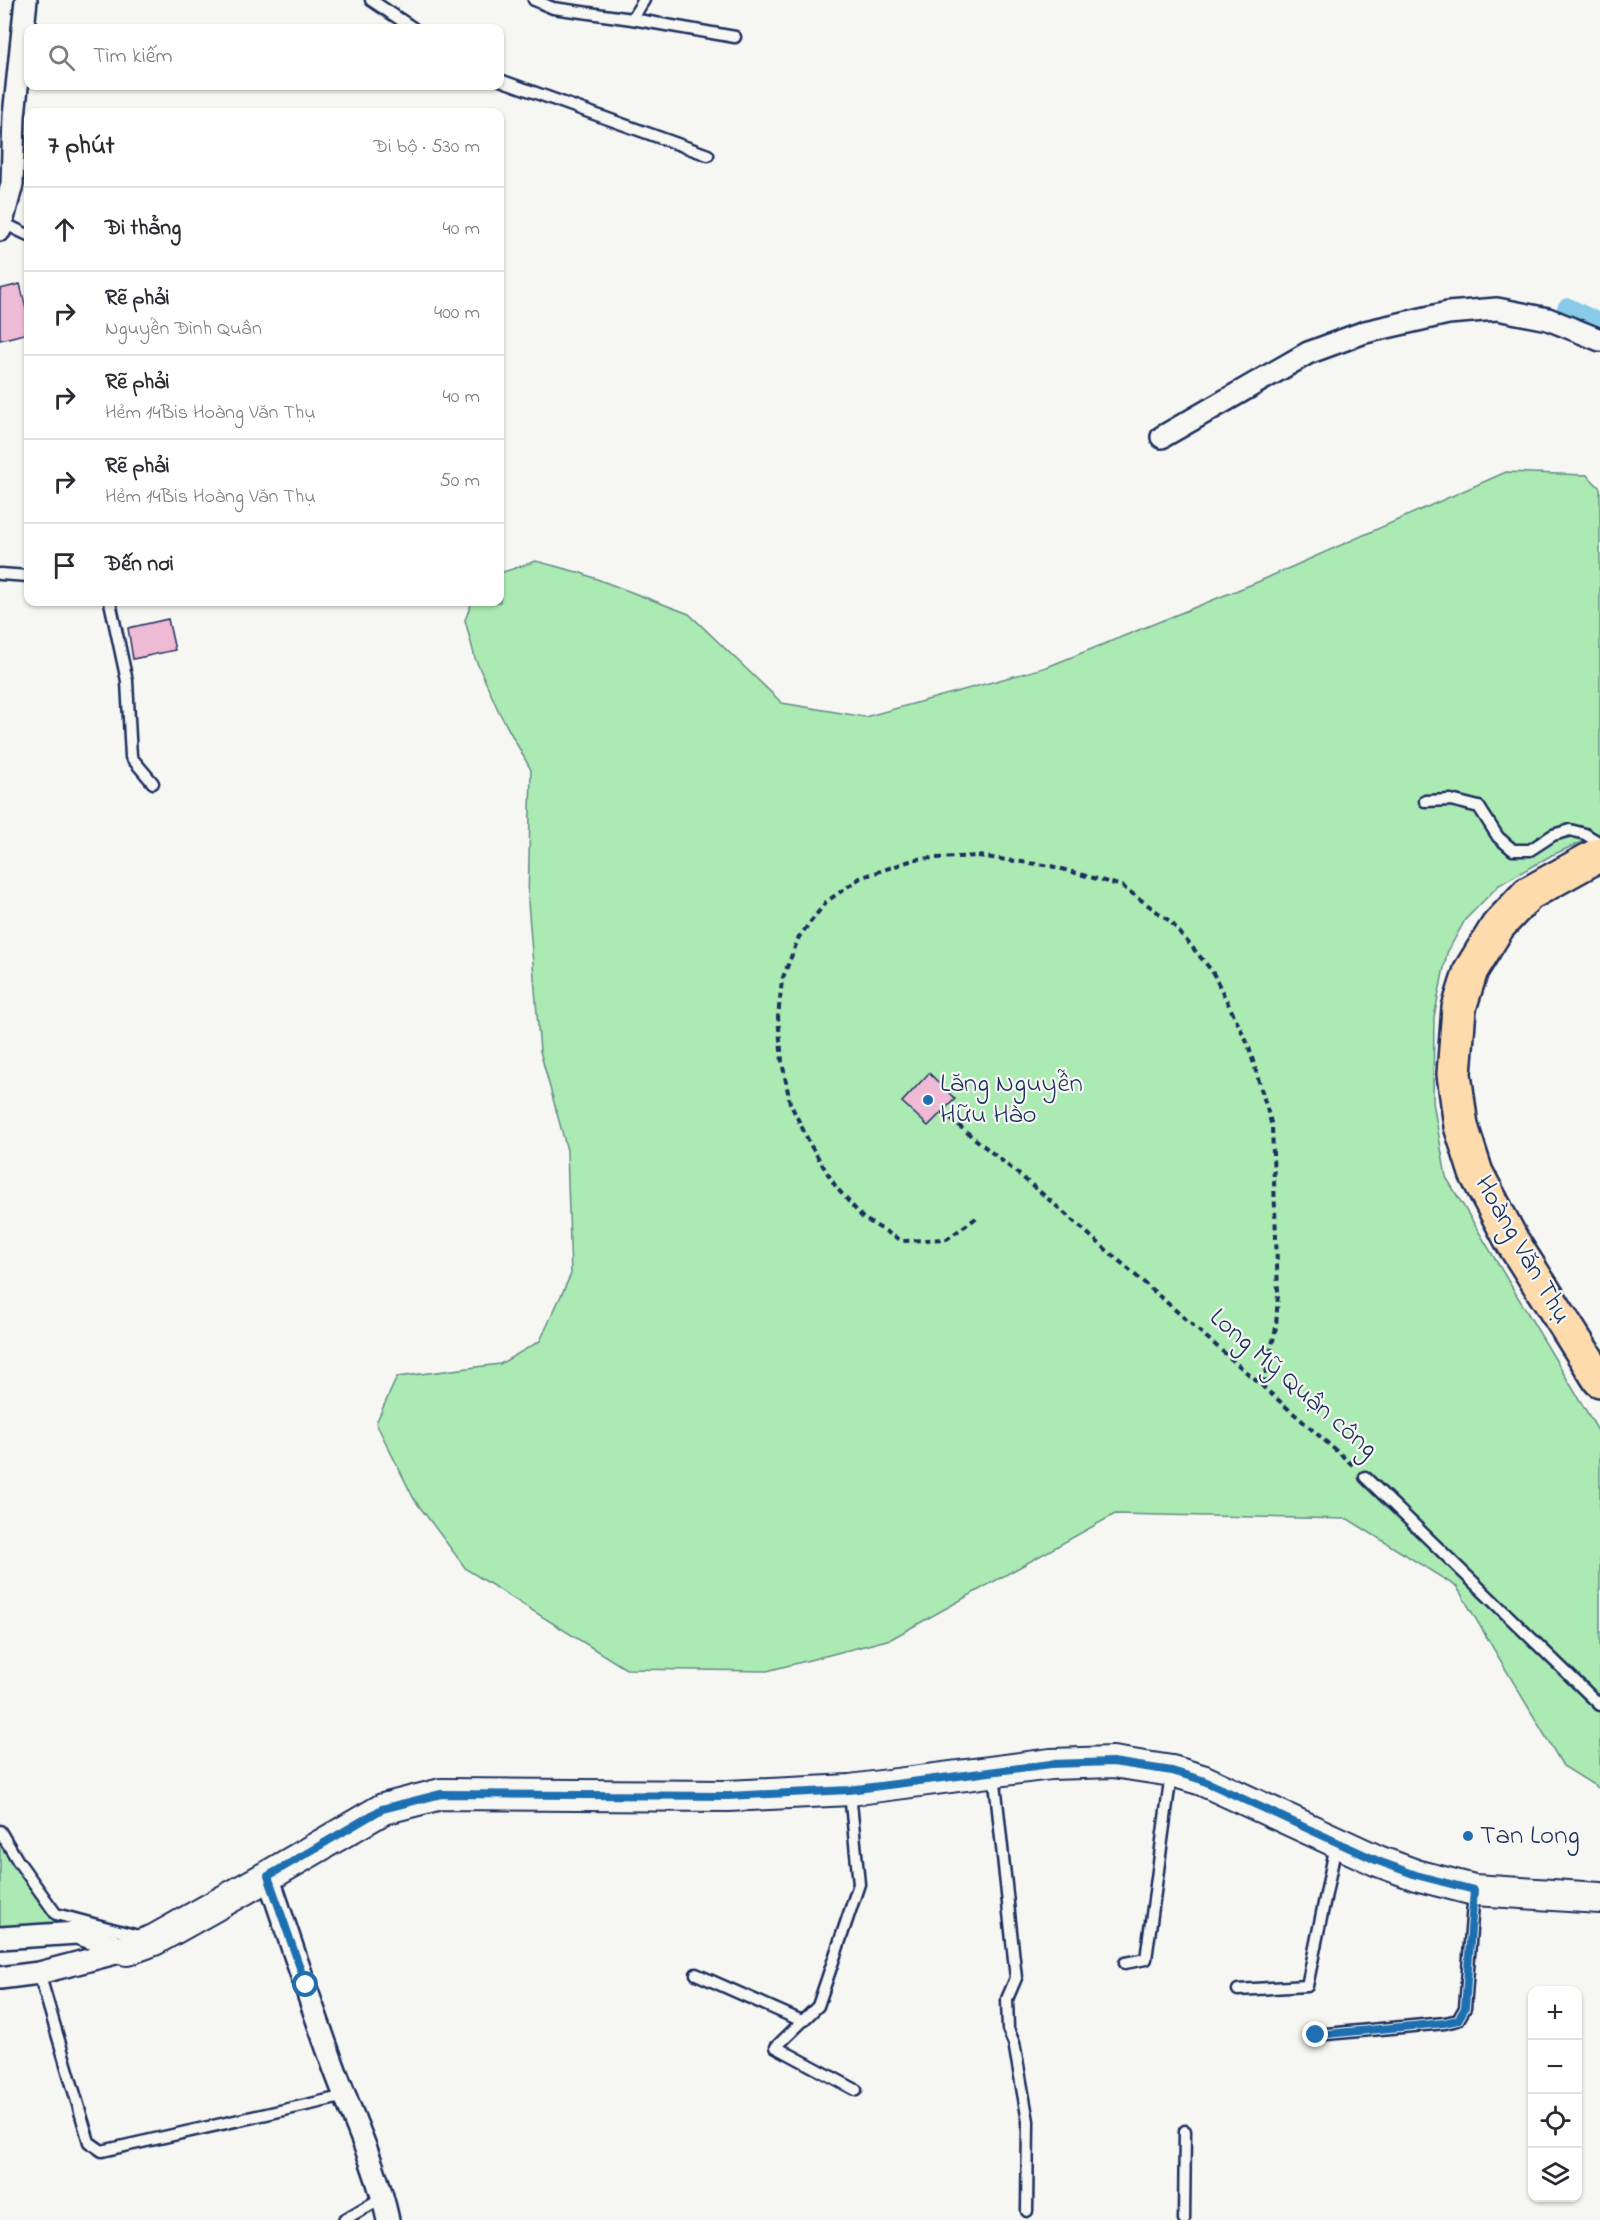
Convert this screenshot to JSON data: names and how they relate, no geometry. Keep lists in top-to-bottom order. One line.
{"streets":{"main road":["Hoàng Văn Thụ"],"lane":["Long Mỹ Quận công"]},"places":["Lăng Nguyễn Hữu Hào","Tan Long"],"page":{"search":"Tìm kiếm","heading":["7 phút","Đi bộ · 530 m"],"list":[["Đi thẳng","40 m"],["Rẽ phải","Nguyễn Đình Quân","400 m"],["Rẽ phải","Hẻm 14Bis Hoàng Văn Thụ","40 m"],["Rẽ phải","Hẻm 14Bis Hoàng Văn Thụ","50 m"],"Đến nơi"],"map_buttons":["+","−"]}}
